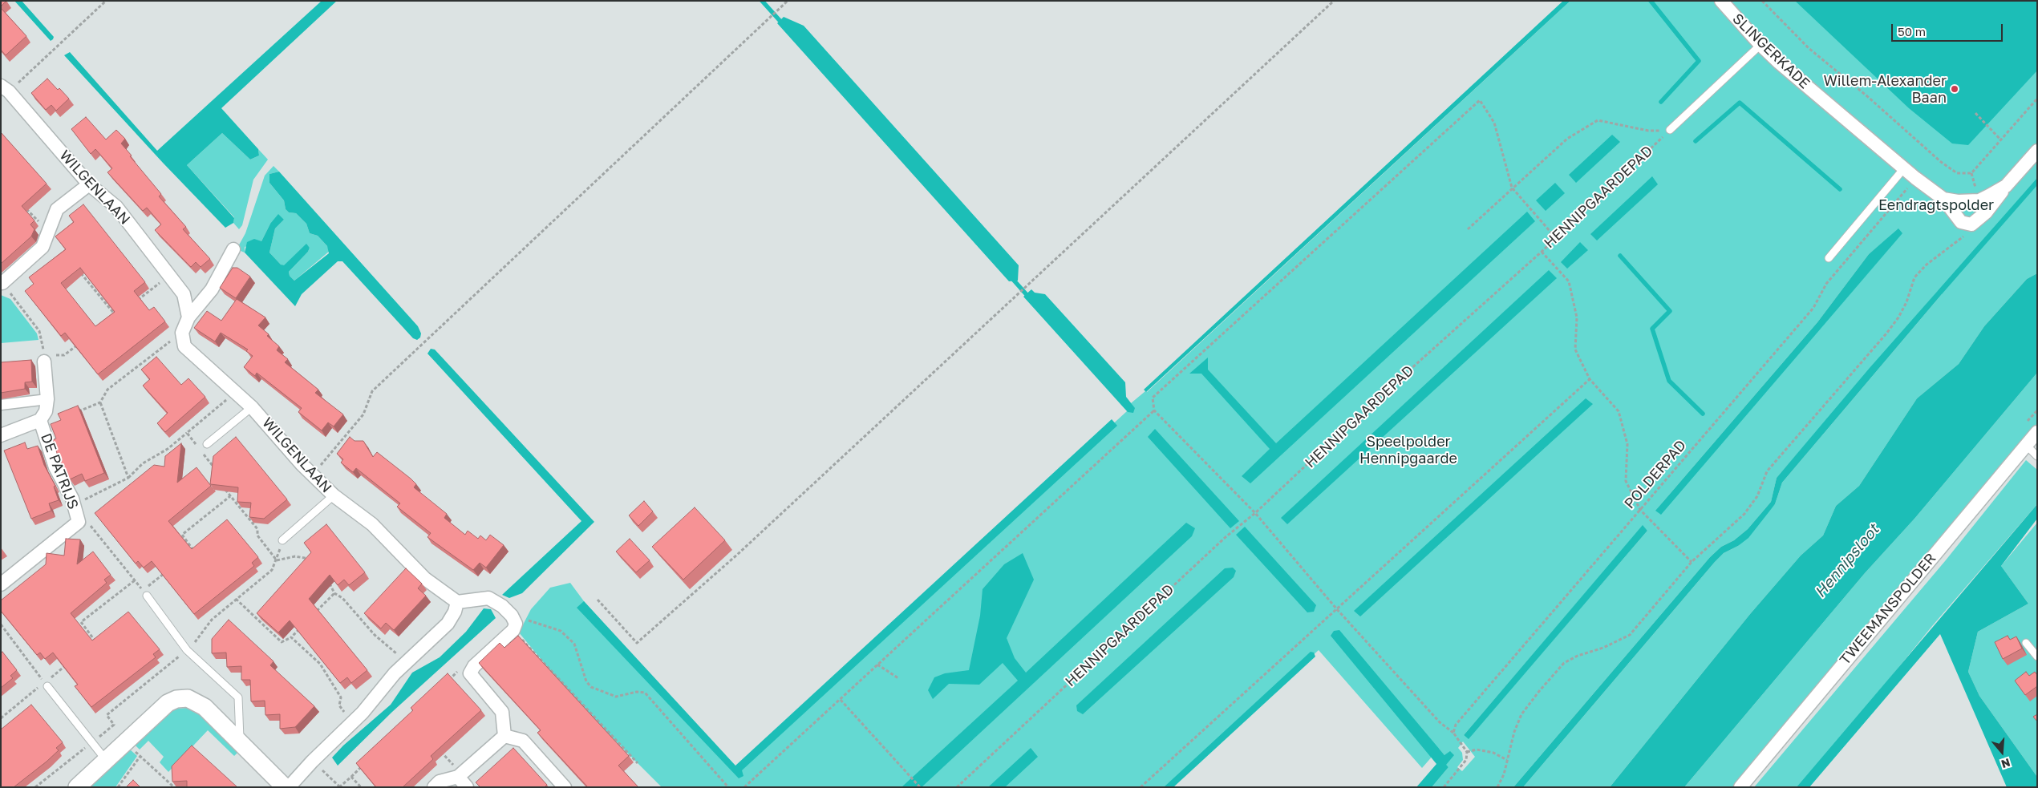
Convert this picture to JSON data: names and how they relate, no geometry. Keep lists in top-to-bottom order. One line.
{"streets":{"street":["SLINGERKADE","WILGENLAAN","DE PATRIJS","TWEEMANSPOLDER"],"path":["HENNIPGAARDEPAD","POLDERPAD"]},"crossings":[["SLINGERKADE","POLDERPAD"]],"water":["Hennipsloot"],"parks":["Eendragtspolder","Speelpolder Hennipgaarde"],"places":["Willem-Alexander Baan"],"scale_bar":"50 m","north":"bottom"}
